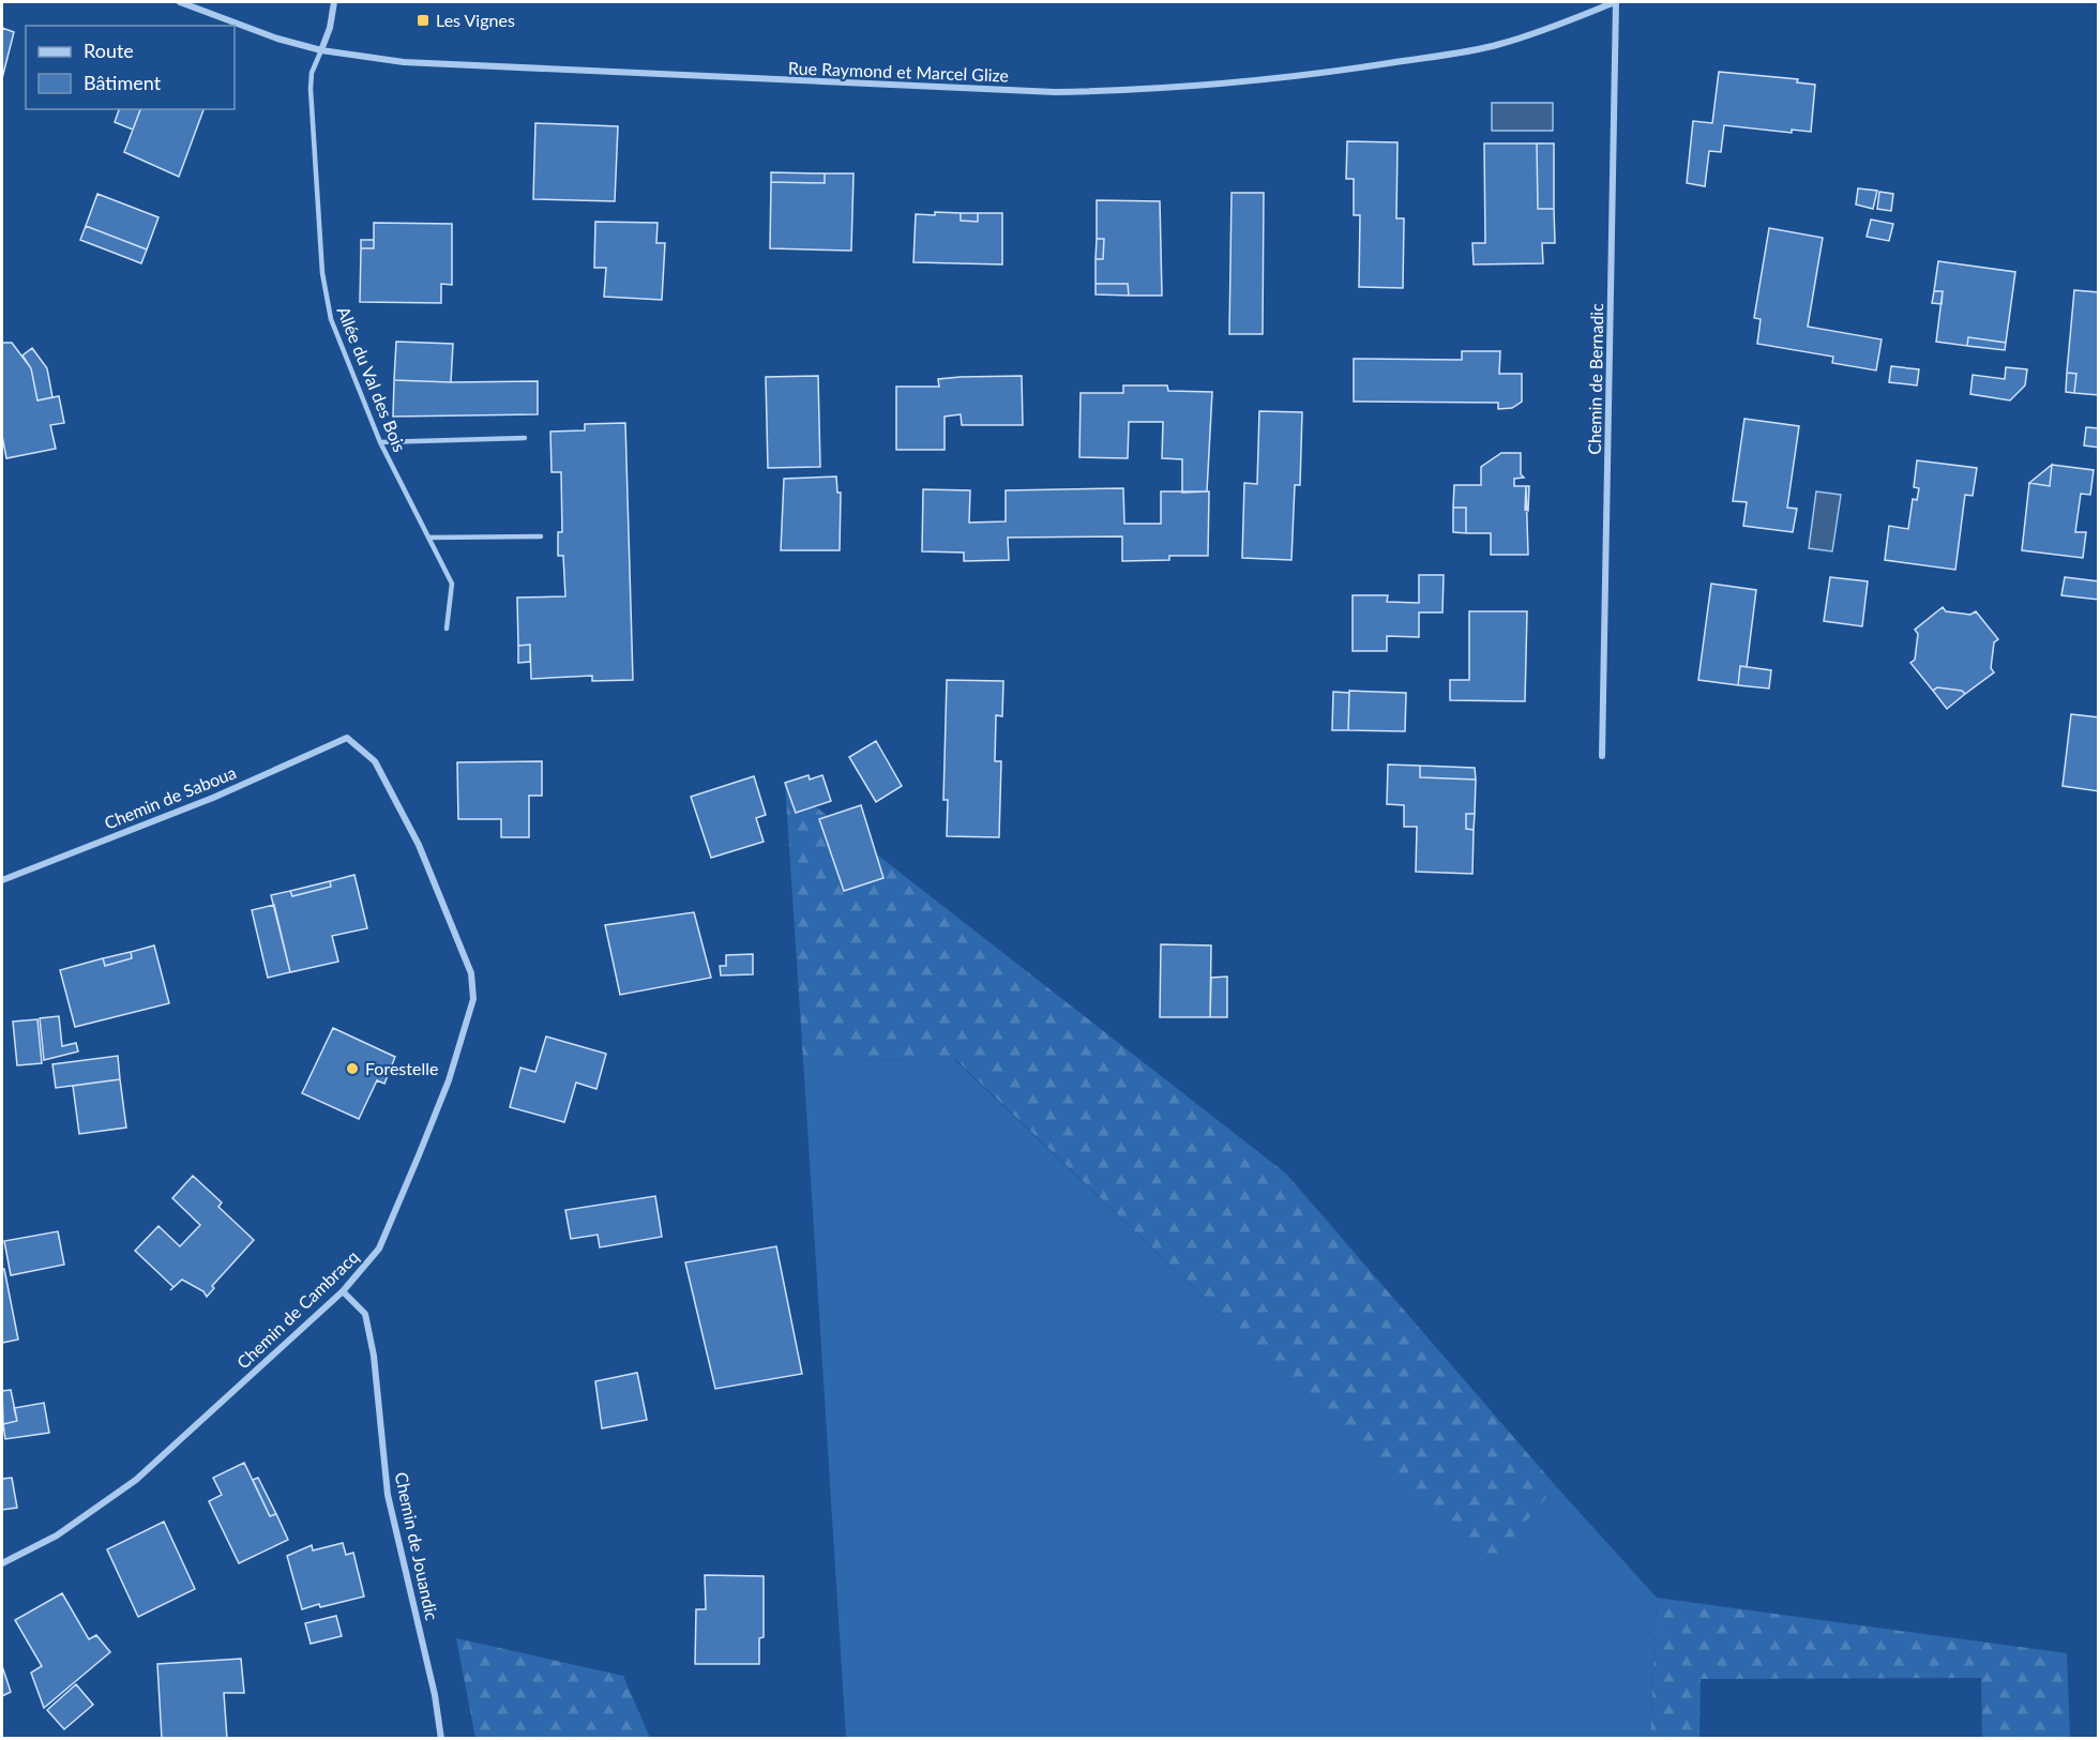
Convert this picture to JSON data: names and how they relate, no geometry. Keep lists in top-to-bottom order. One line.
{"streets":{"street":["Rue Raymond et Marcel Glize","Chemin de Bernadic","Chemin de Saboua","Chemin de Cambracq","Chemin de Jouandic"],"lane":["Allée du Val des Bois"]},"crossings":[["Rue Raymond et Marcel Glize","Allée du Val des Bois"],["Rue Raymond et Marcel Glize","Chemin de Bernadic"],["Chemin de Saboua","Chemin de Cambracq"],["Chemin de Cambracq","Chemin de Jouandic"]],"places":{"transit":["Les Vignes"],"other":["Forestelle"]},"legend":["Route","Bâtiment"]}
